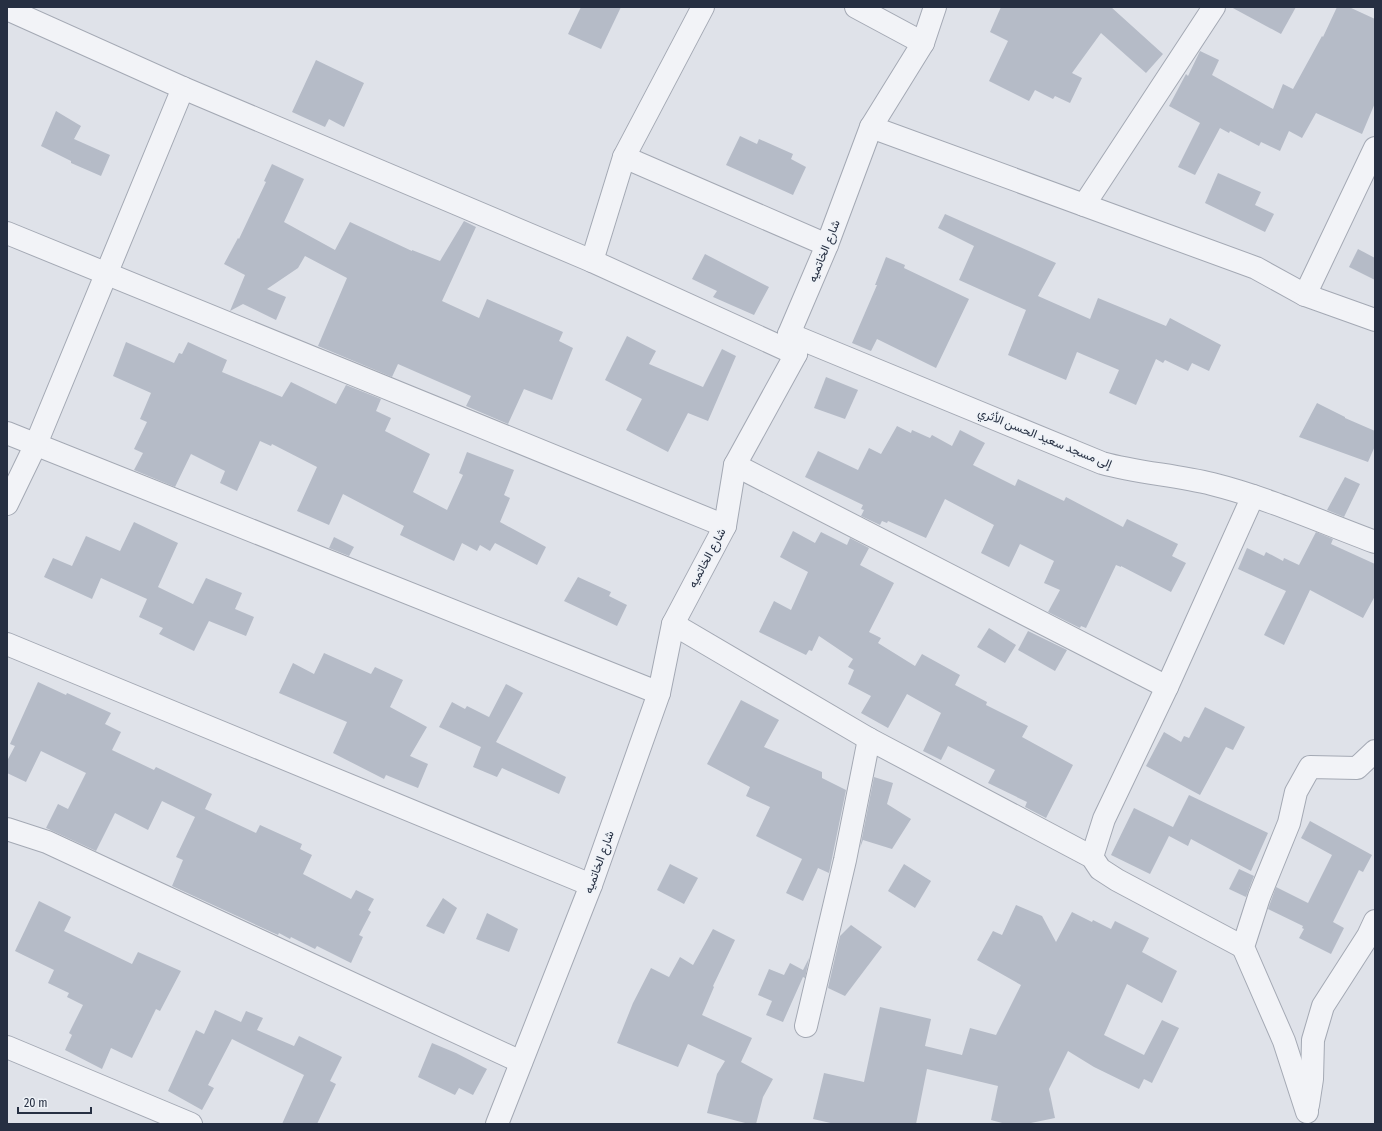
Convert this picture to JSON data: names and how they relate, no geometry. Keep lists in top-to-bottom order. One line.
{"streets":{"street":["شارع الخاتميه","إلى مسجد سعيد الحسن الأثري"]},"crossings":[["شارع الخاتميه","إلى مسجد سعيد الحسن الأثري"]],"scale_bar":"20 m"}
